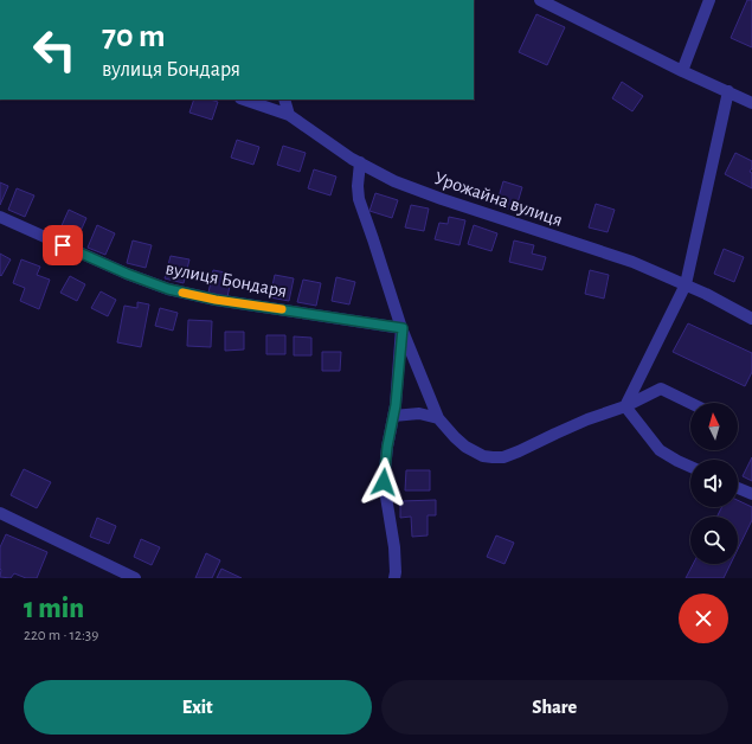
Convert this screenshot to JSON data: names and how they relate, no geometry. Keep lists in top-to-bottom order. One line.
{"streets":{"street":["Урожайна вулиця","вулиця Бондаря"]},"north":"top","page":{"turn":["70 m","вулиця Бондаря"],"heading":["1 min","220 m · 12:39"],"buttons":["Exit","Share"]}}
